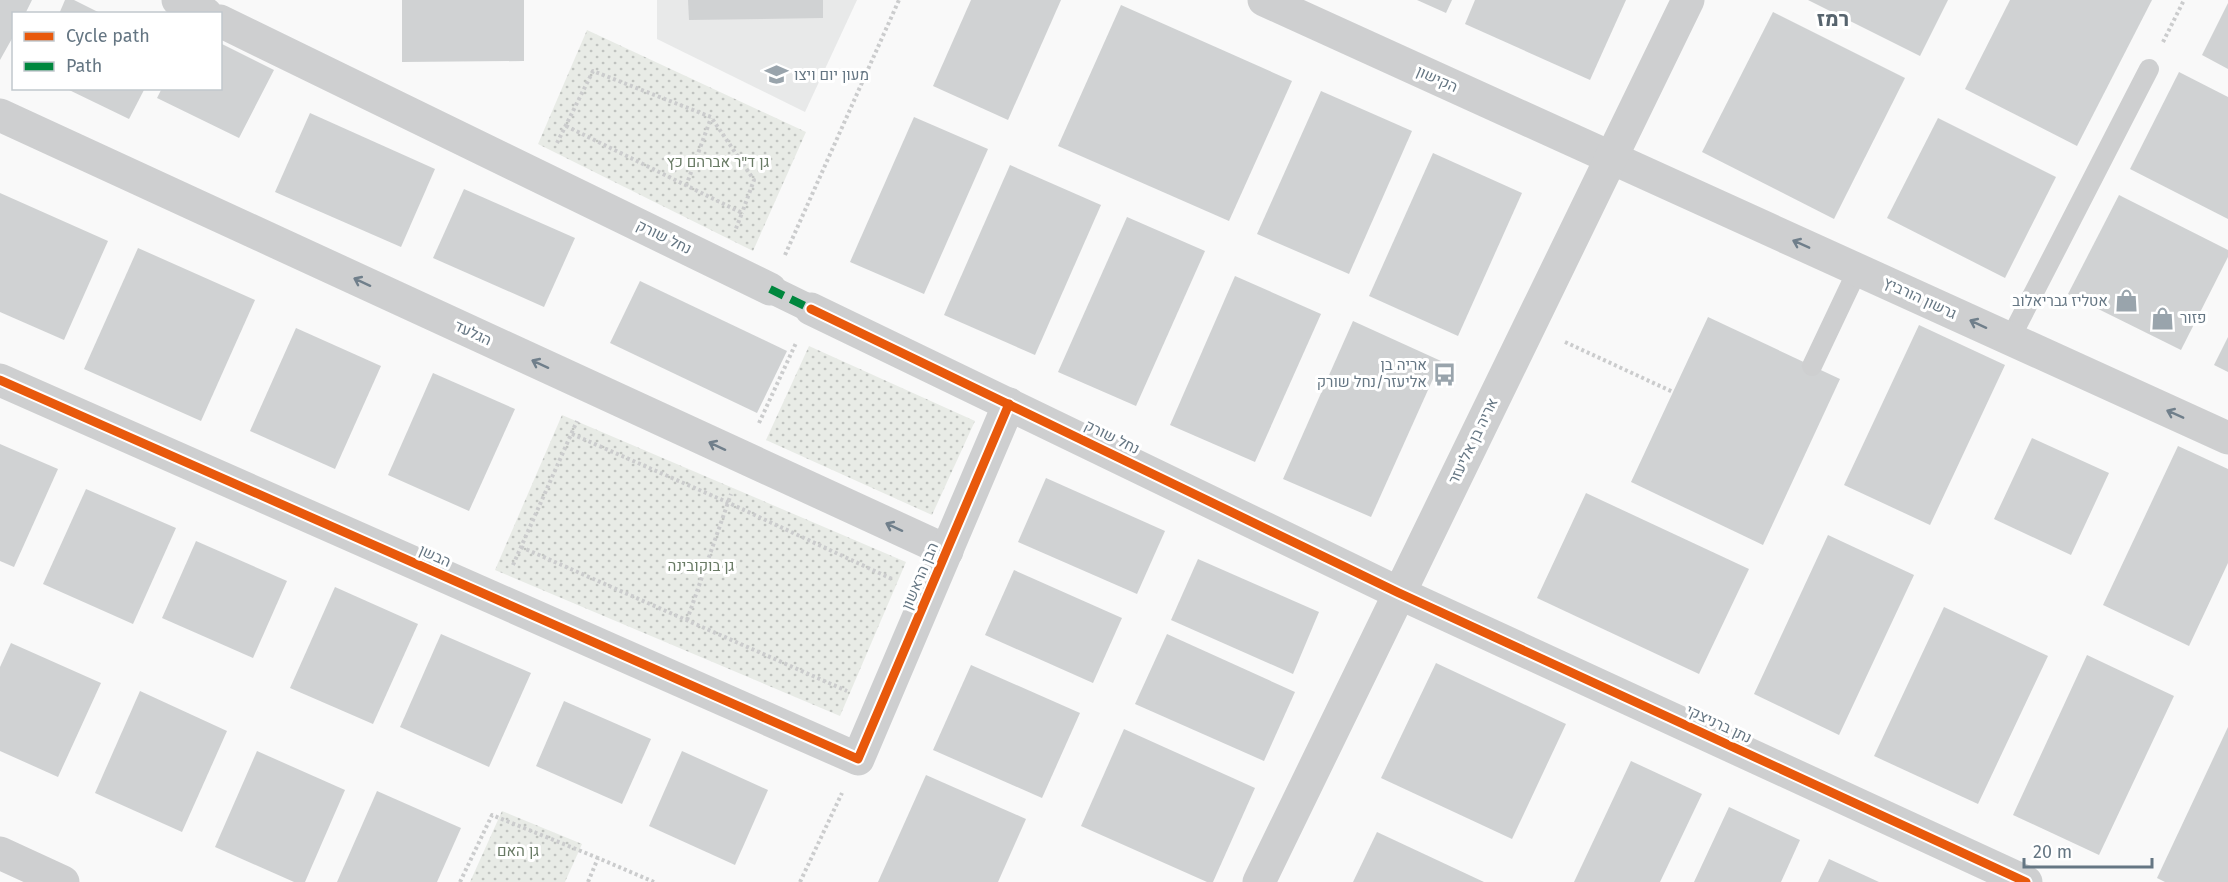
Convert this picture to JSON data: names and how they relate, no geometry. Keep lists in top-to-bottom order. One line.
{"streets":{"street":["הקישון","נחל שורק","גרשון הורביץ","הגלעד","אריה בן אליעזר","הבשן","הבן הראשון","נתן ברניצקי"]},"crossings":[["הקישון","גרשון הורביץ"],["הקישון","אריה בן אליעזר"],["נחל שורק","אריה בן אליעזר"],["נחל שורק","הבן הראשון"],["נחל שורק","נתן ברניצקי"],["גרשון הורביץ","אריה בן אליעזר"],["הגלעד","הבן הראשון"],["אריה בן אליעזר","נתן ברניצקי"],["הבשן","הבן הראשון"]],"one_way":["גרשון הורביץ","הגלעד"],"districts":["רמז"],"parks":["גן ד\"ר אברהם כץ","גן בוקובינה","גן האם"],"places":{"school or university":["מעון יום ויצו"],"shop":["אטליז גבריאלוב","פזור"],"bus stop":["אריה בן אליעזר/נחל שורק"]},"legend":["Cycle path","Path"],"scale_bar":"20 m"}
